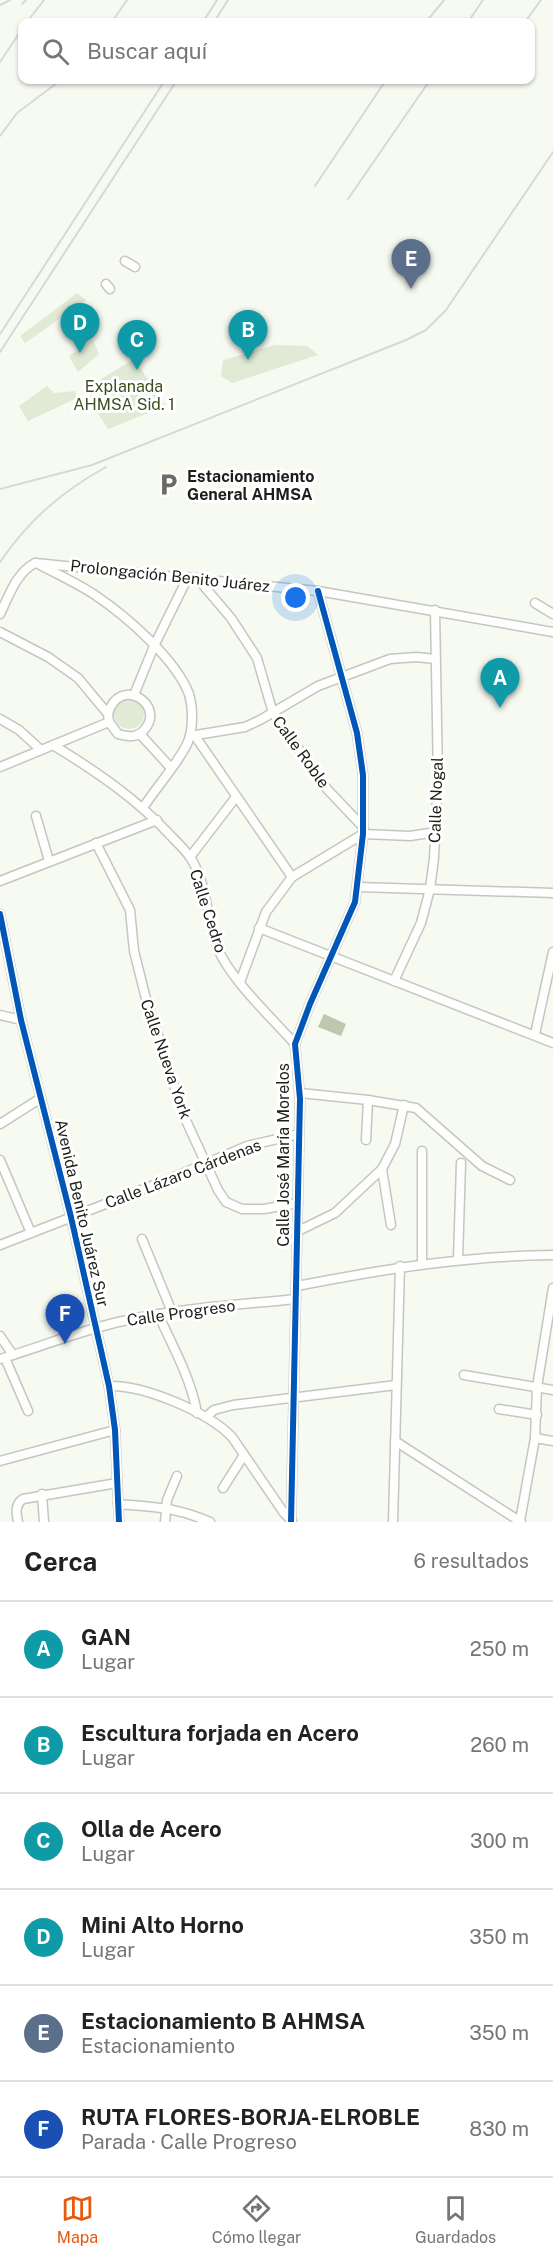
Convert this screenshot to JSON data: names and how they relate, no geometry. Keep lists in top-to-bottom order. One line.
{"streets":{"street":["Prolongación Benito Juárez","Calle Roble","Calle Nogal","Calle Cedro","Calle Nueva York","Calle José María Morelos","Calle Lázaro Cárdenas","Avenida Benito Juárez Sur","Calle Progreso"]},"crossings":[["Prolongación Benito Juárez","Calle Roble"],["Prolongación Benito Juárez","Calle Nogal"],["Prolongación Benito Juárez","Calle José María Morelos"],["Calle Roble","Calle José María Morelos"],["Calle Cedro","Calle José María Morelos"],["Calle Nueva York","Calle José María Morelos"],["Calle Nueva York","Calle Lázaro Cárdenas"],["Calle José María Morelos","Calle Lázaro Cárdenas"],["Calle José María Morelos","Calle Progreso"],["Calle Lázaro Cárdenas","Avenida Benito Juárez Sur"],["Avenida Benito Juárez Sur","Calle Progreso"]],"parks":["Explanada AHMSA Sid. 1"],"places":{"parking":["Estacionamiento General AHMSA"]},"page":{"search":"Buscar aquí","pins":["E","D","B","C","A","F"],"heading":["Cerca","6 resultados"],"list":[{"mark":"A","name":"GAN","note":"Lugar","value":"250 m"},{"mark":"B","name":"Escultura forjada en Acero","note":"Lugar","value":"260 m"},{"mark":"C","name":"Olla de Acero","note":"Lugar","value":"300 m"},{"mark":"D","name":"Mini Alto Horno","note":"Lugar","value":"350 m"},{"mark":"E","name":"Estacionamiento B AHMSA","note":"Estacionamiento","value":"350 m"},{"mark":"F","name":"RUTA FLORES-BORJA-ELROBLE","note":"Parada · Calle Progreso","value":"830 m"}],"nav":["Mapa","Cómo llegar","Guardados"]}}
